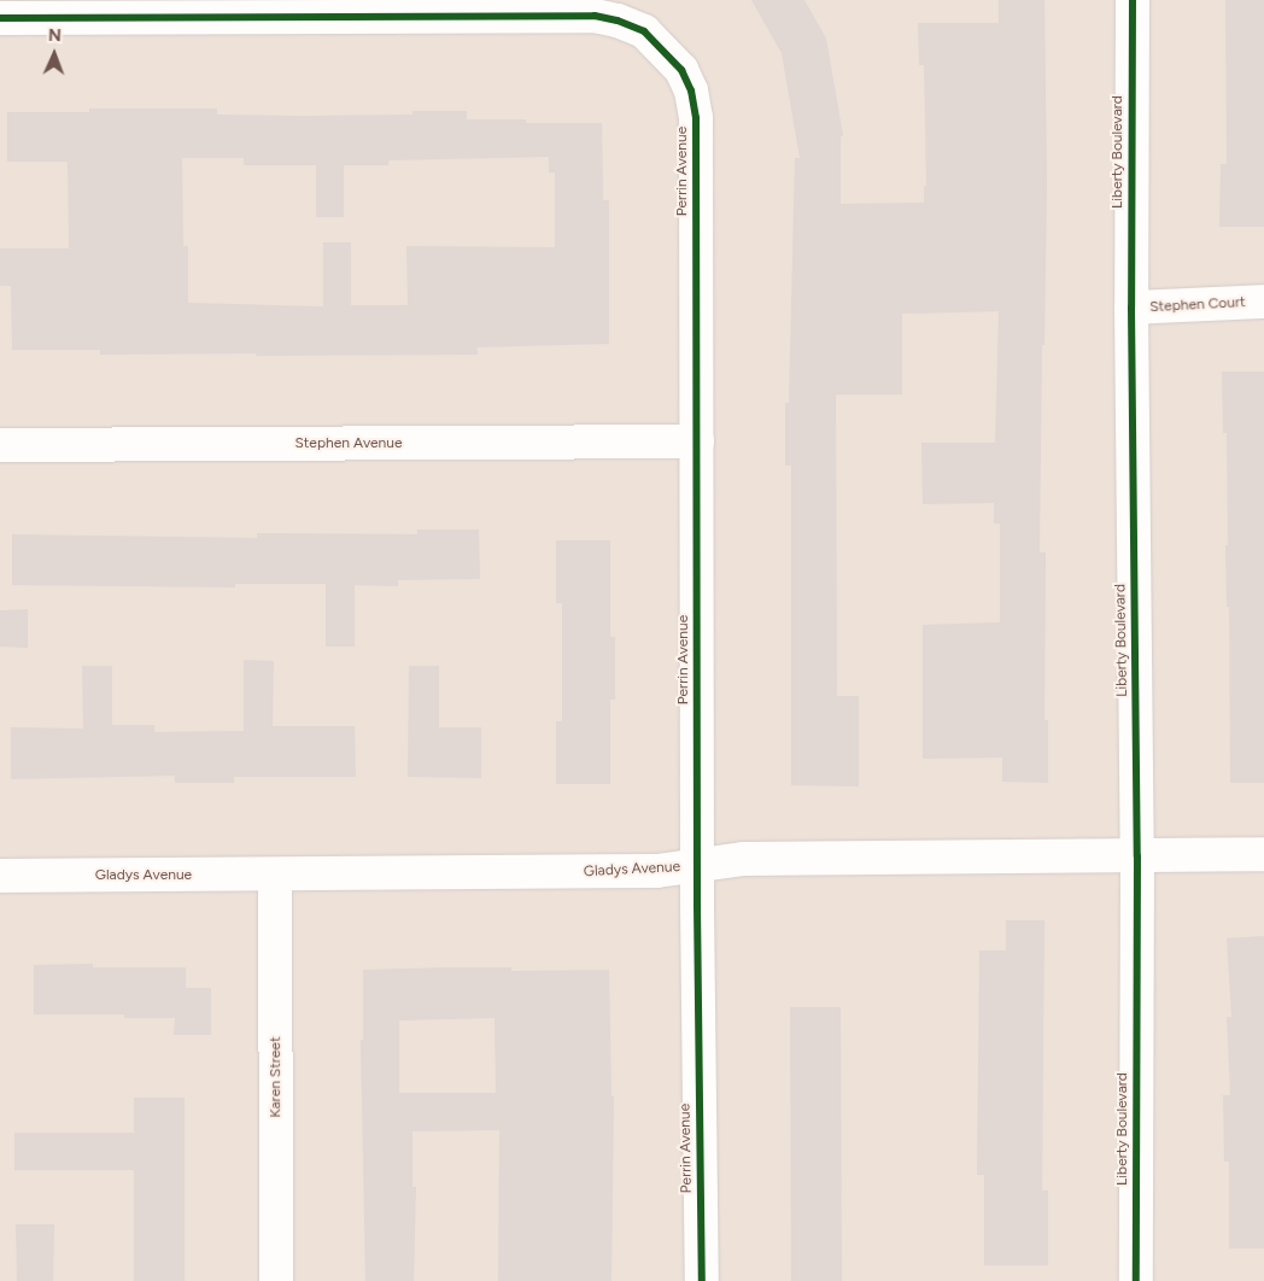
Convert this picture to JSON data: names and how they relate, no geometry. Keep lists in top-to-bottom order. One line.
{"streets":{"street":["Liberty Boulevard","Perrin Avenue","Stephen Court","Stephen Avenue","Gladys Avenue","Karen Street"]},"crossings":[["Liberty Boulevard","Stephen Court"],["Liberty Boulevard","Gladys Avenue"],["Perrin Avenue","Stephen Avenue"],["Perrin Avenue","Gladys Avenue"],["Gladys Avenue","Karen Street"]],"north":"top"}
